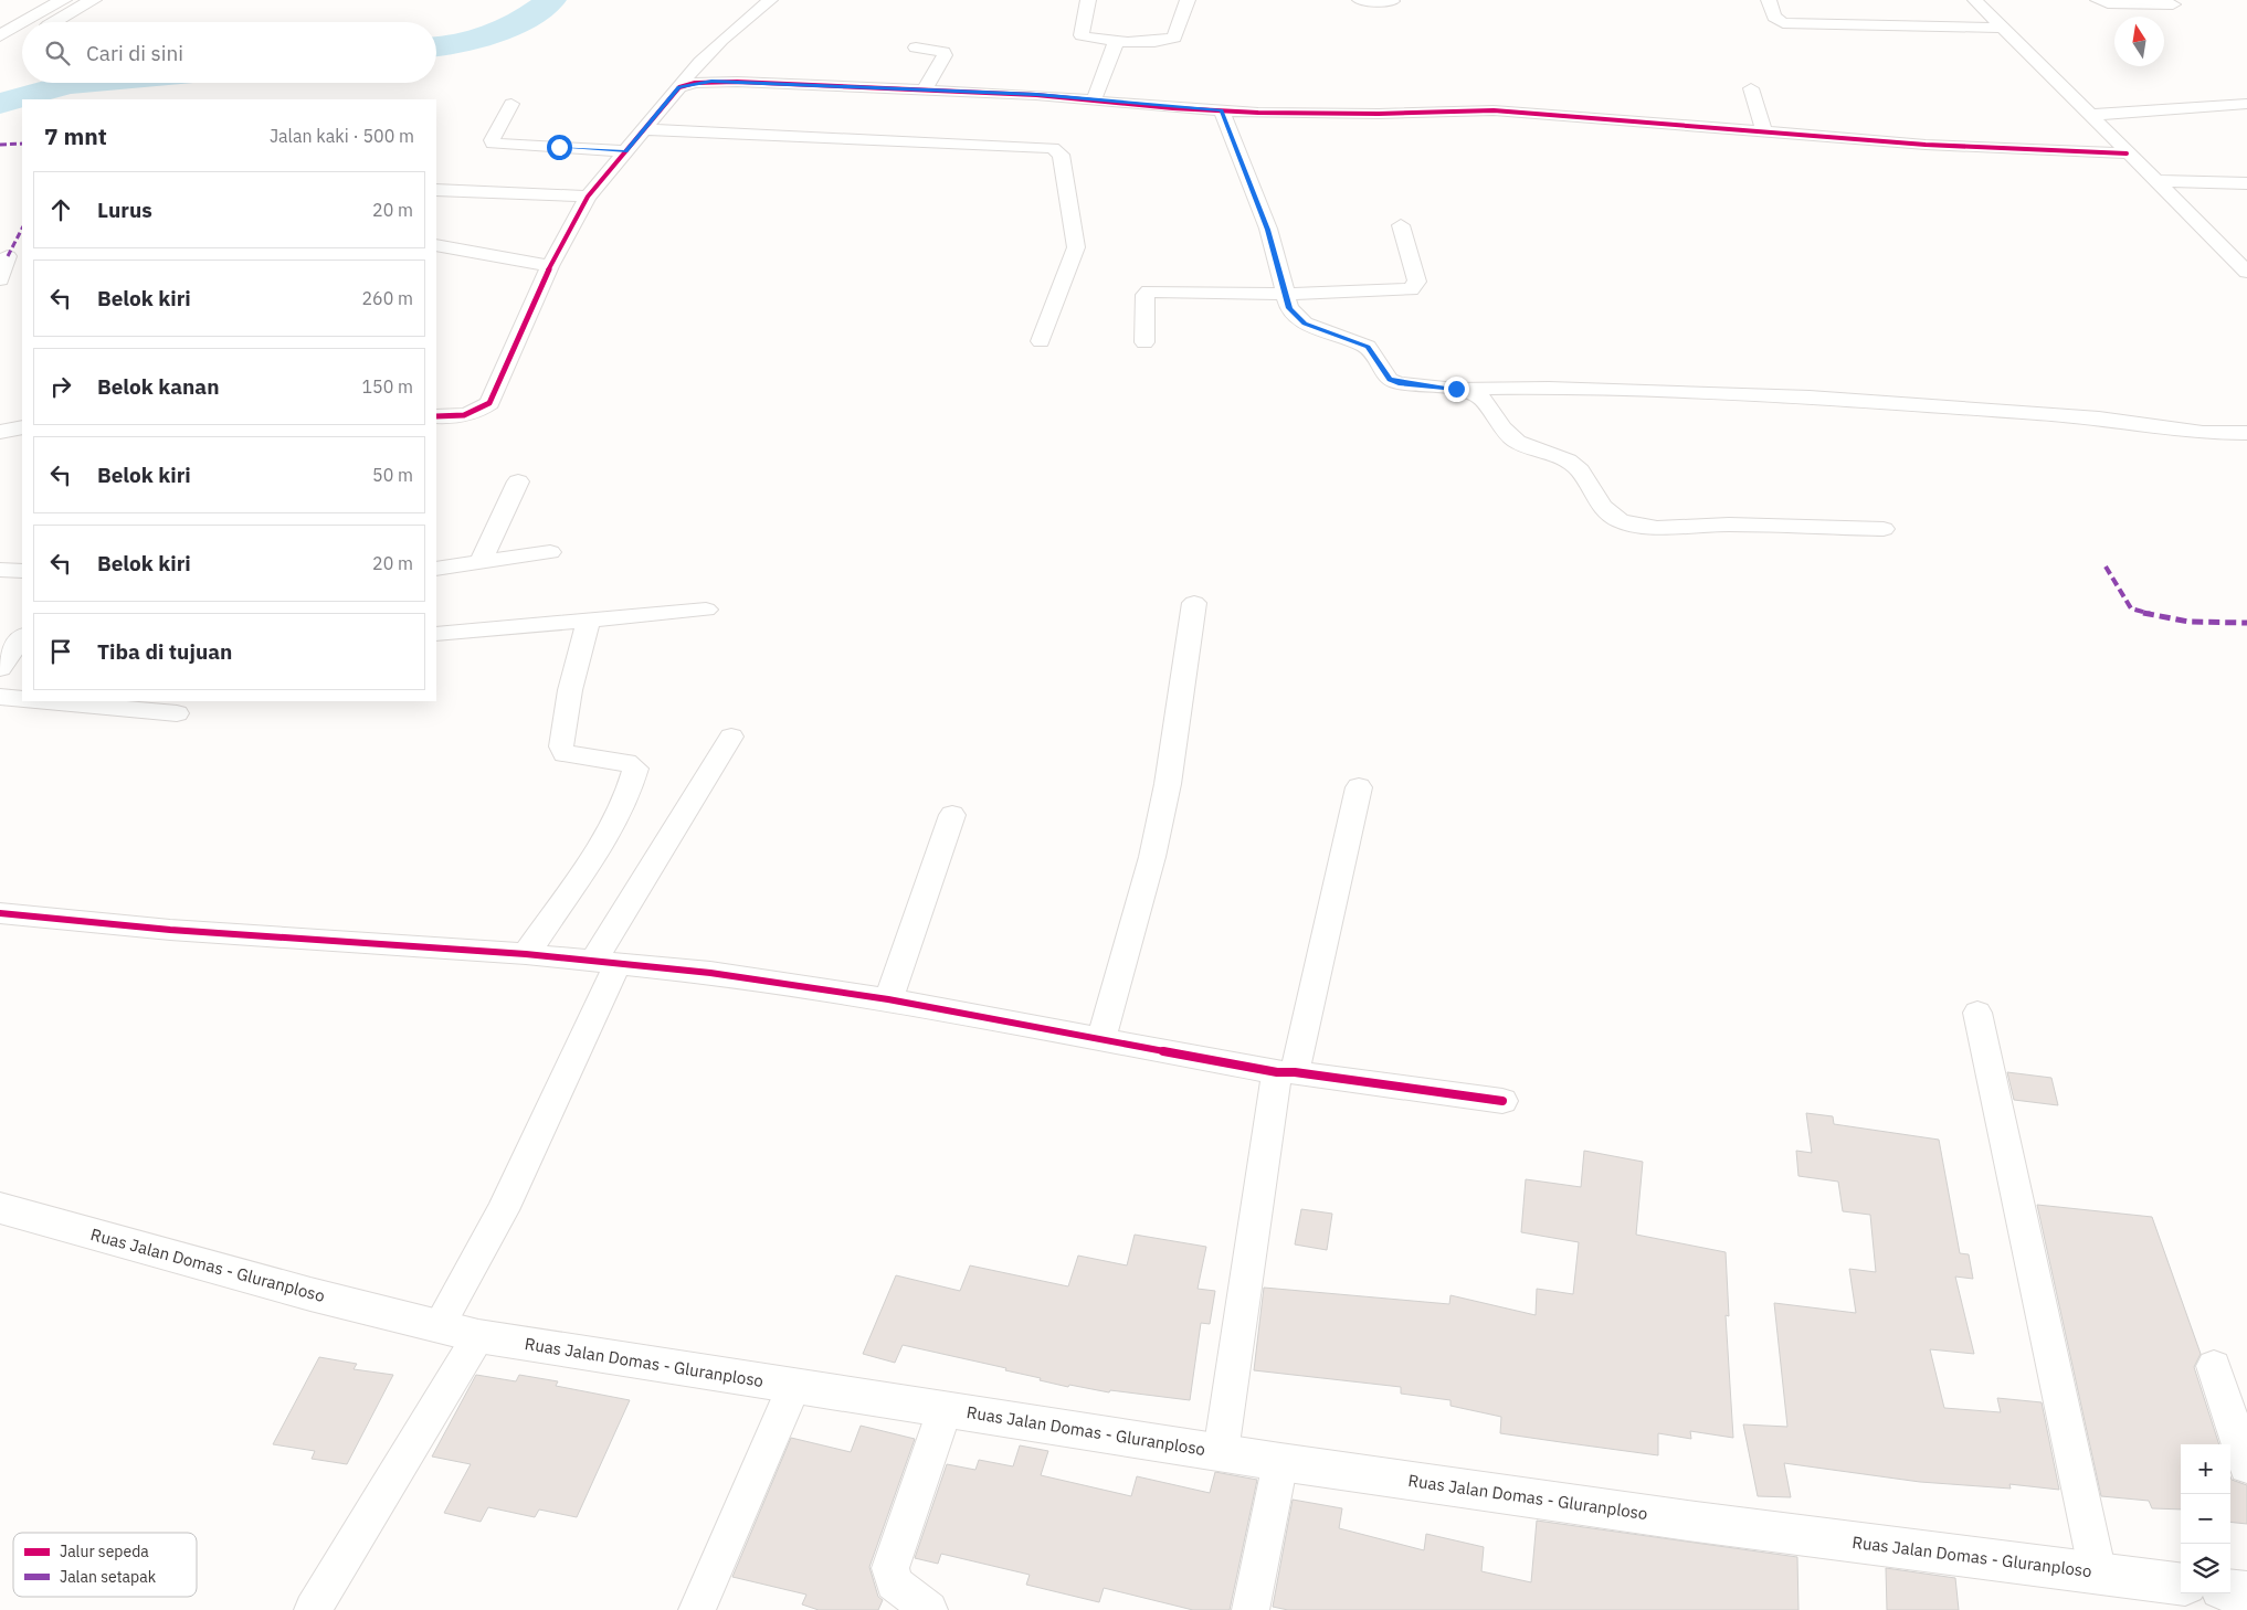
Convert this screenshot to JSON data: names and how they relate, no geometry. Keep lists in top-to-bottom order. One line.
{"streets":{"main road":["Ruas Jalan Domas - Gluranploso"]},"legend":["Jalur sepeda","Jalan setapak"],"north":"top","page":{"search":"Cari di sini","heading":["7 mnt","Jalan kaki · 500 m"],"list":[["Lurus","20 m"],["Belok kiri","260 m"],["Belok kanan","150 m"],["Belok kiri","50 m"],["Belok kiri","20 m"],"Tiba di tujuan"],"map_buttons":["+","−"]}}
